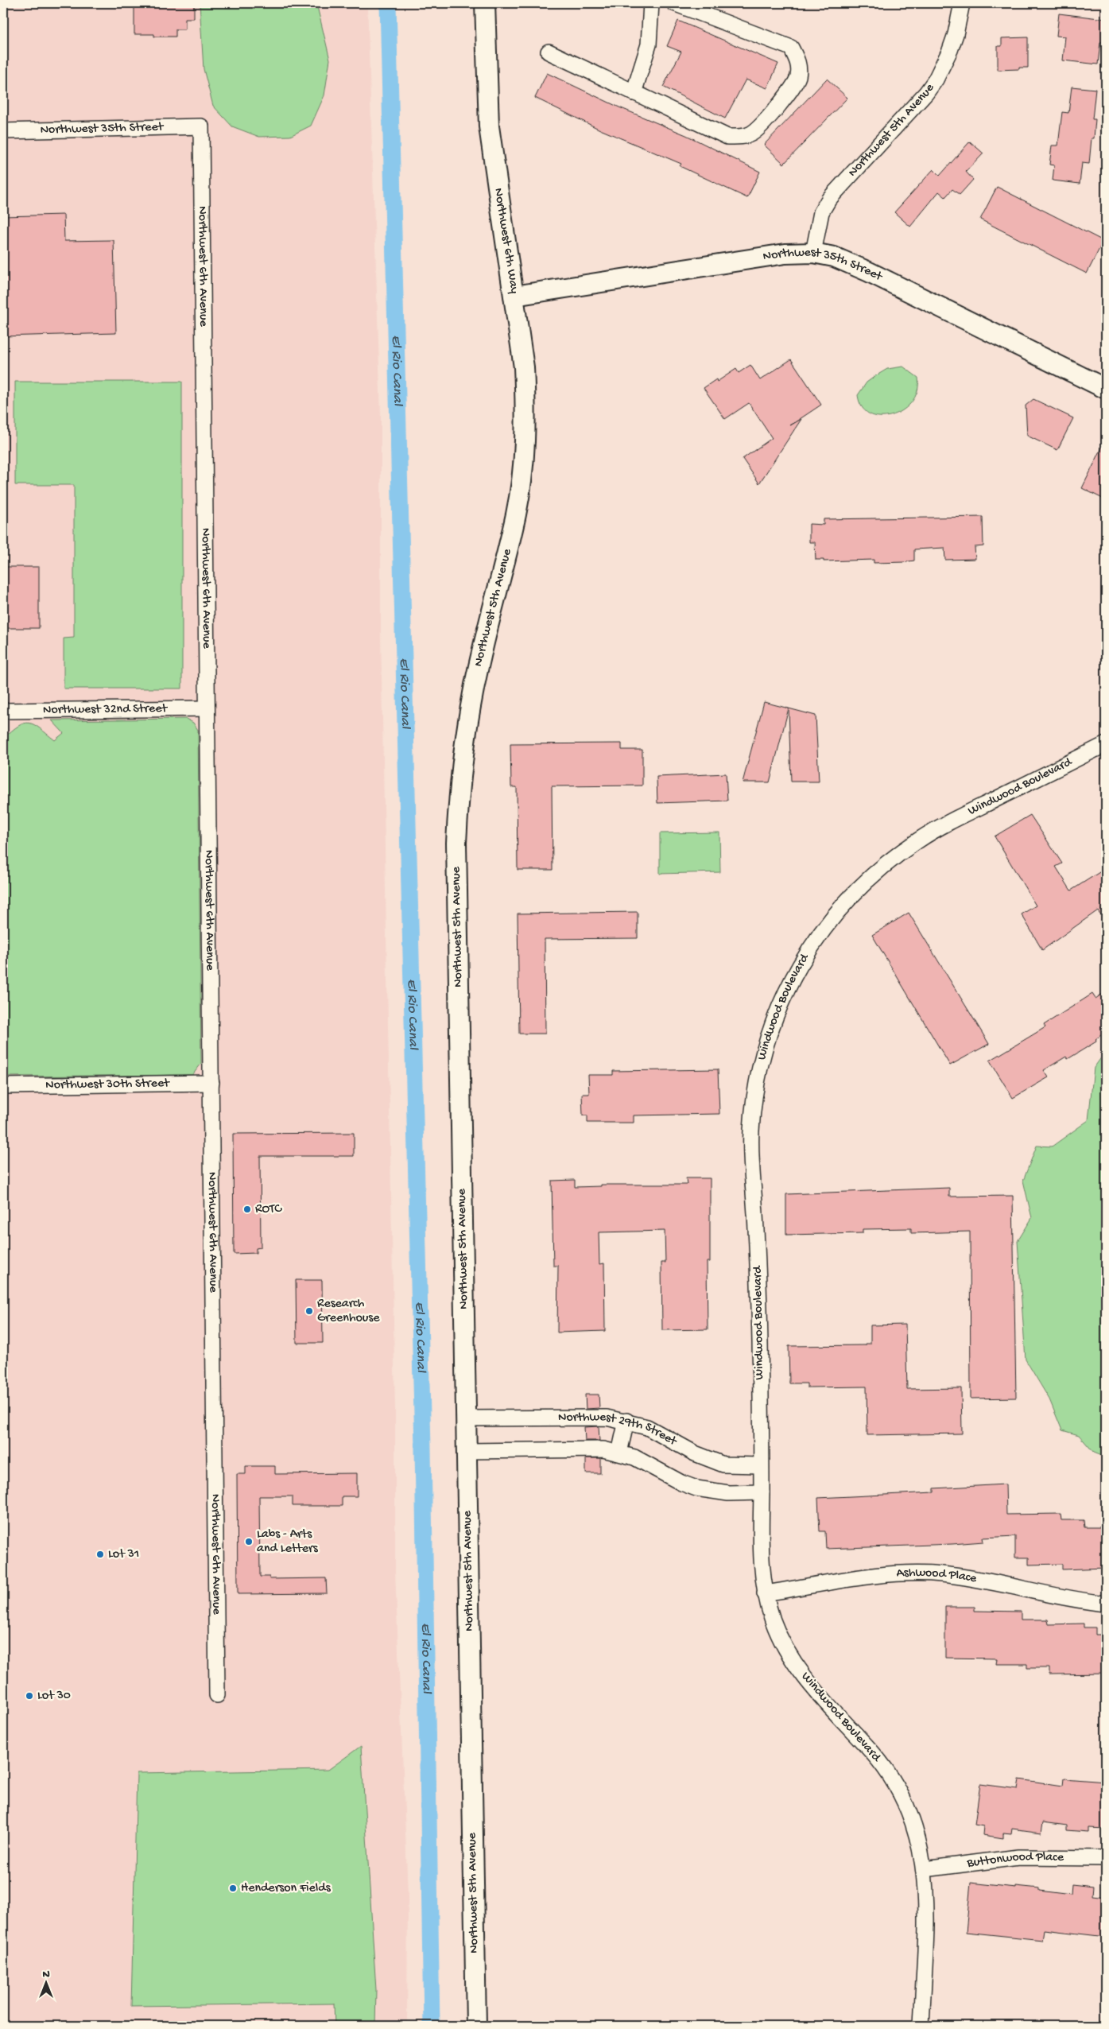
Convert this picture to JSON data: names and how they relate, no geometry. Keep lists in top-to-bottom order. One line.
{"streets":{"street":["Northwest 35th Street","Northwest 5th Avenue","Northwest 6th Way","Northwest 6th Avenue","Northwest 32nd Street","Windwood Boulevard","Northwest 30th Street","Northwest 29th Street","Ashwood Place","Buttonwood Place"]},"crossings":[["Northwest 35th Street","Northwest 5th Avenue"],["Northwest 35th Street","Northwest 6th Way"],["Northwest 35th Street","Northwest 6th Avenue"],["Northwest 5th Avenue","Northwest 6th Way"],["Northwest 5th Avenue","Northwest 29th Street"],["Northwest 6th Avenue","Northwest 32nd Street"],["Northwest 6th Avenue","Northwest 30th Street"],["Windwood Boulevard","Northwest 29th Street"],["Windwood Boulevard","Ashwood Place"],["Windwood Boulevard","Buttonwood Place"]],"water":["El Rio Canal"],"places":["ROTC","Research Greenhouse","Labs - Arts and Letters","Lot 31","Lot 30","Henderson Fields"],"north":"top"}
